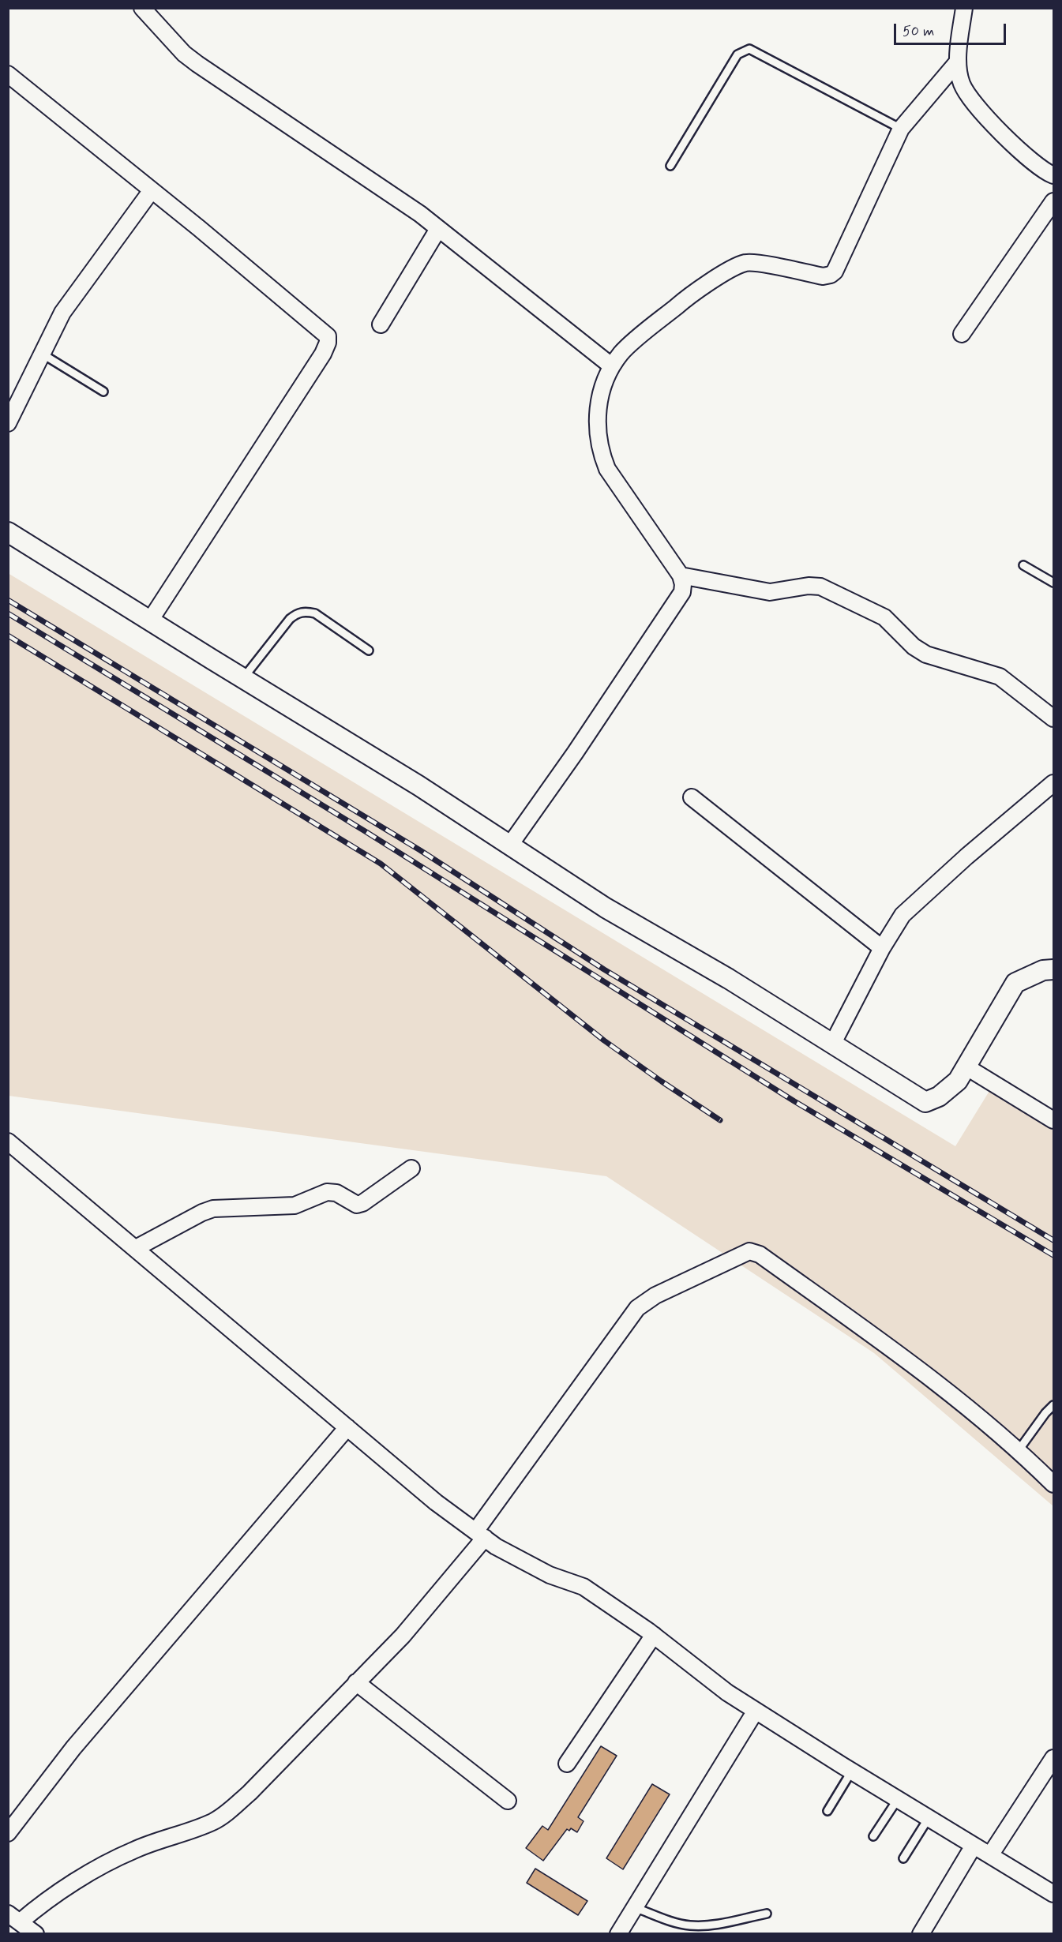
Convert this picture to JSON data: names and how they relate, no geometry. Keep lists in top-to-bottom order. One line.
{"scale_bar":"50 m"}
